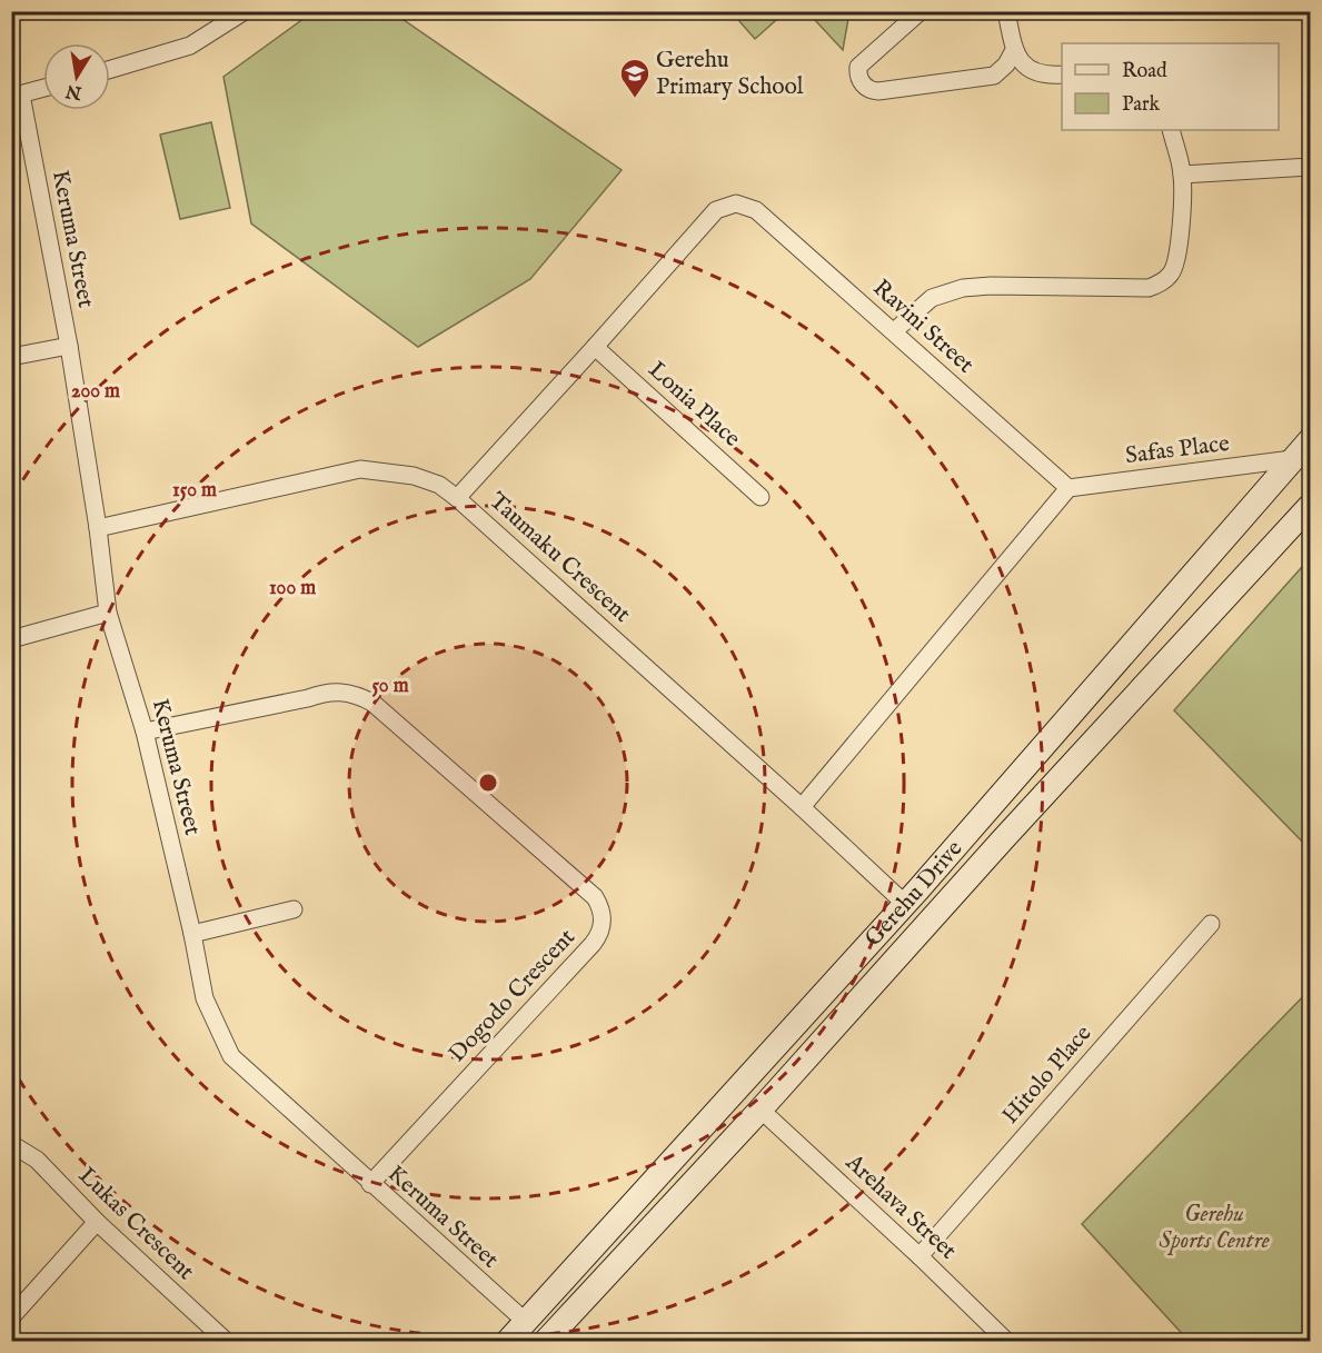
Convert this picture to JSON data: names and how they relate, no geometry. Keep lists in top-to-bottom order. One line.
{"streets":{"street":["Keruma Street","Ravini Street","Lonia Place","Safas Place","Taumaku Crescent","Gerehu Drive","Dogodo Crescent","Hitolo Place","Arehava Street","Lukas Crescent"]},"crossings":[["Keruma Street","Taumaku Crescent"],["Keruma Street","Gerehu Drive"],["Keruma Street","Dogodo Crescent"],["Ravini Street","Lonia Place"],["Ravini Street","Safas Place"],["Ravini Street","Taumaku Crescent"],["Safas Place","Gerehu Drive"],["Taumaku Crescent","Gerehu Drive"],["Gerehu Drive","Arehava Street"],["Hitolo Place","Arehava Street"]],"parks":["Gerehu Sports Centre"],"places":{"school or university":["Gerehu Primary School"]},"legend":["Road","Park"],"north":"bottom","rings":["200 m","150 m","100 m","50 m"]}
